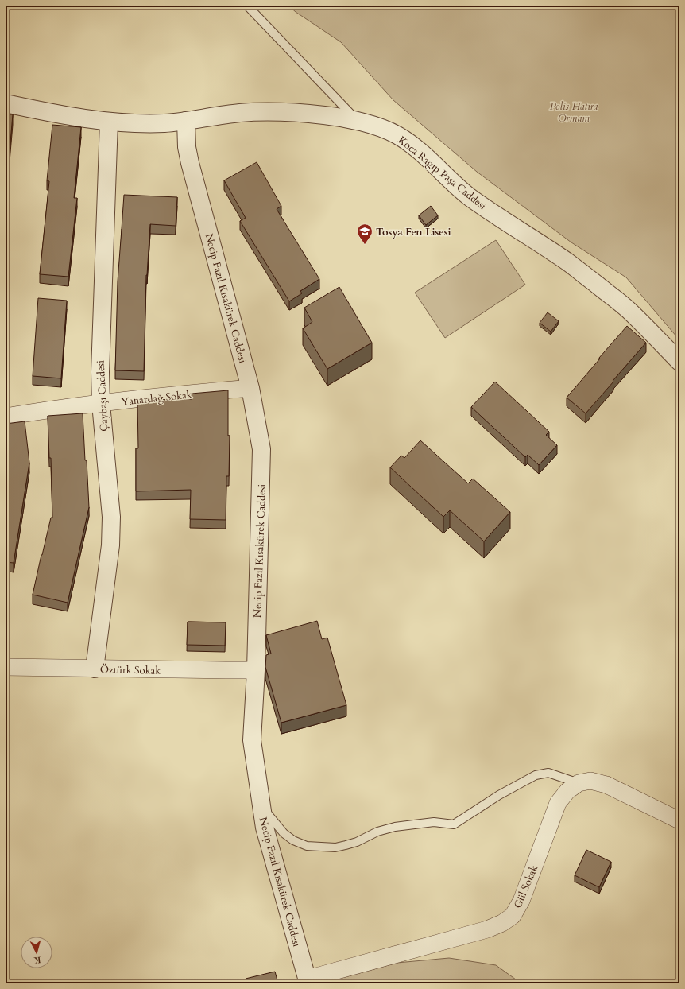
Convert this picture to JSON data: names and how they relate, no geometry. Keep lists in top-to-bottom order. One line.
{"streets":{"street":["Koca Ragıp Paşa Caddesi","Necip Fazıl Kısakürek Caddesi","Çaybaşı Caddesi","Yanardağ Sokak","Öztürk Sokak","Gül Sokak"]},"crossings":[["Koca Ragıp Paşa Caddesi","Necip Fazıl Kısakürek Caddesi"],["Koca Ragıp Paşa Caddesi","Çaybaşı Caddesi"],["Necip Fazıl Kısakürek Caddesi","Yanardağ Sokak"],["Necip Fazıl Kısakürek Caddesi","Öztürk Sokak"],["Necip Fazıl Kısakürek Caddesi","Gül Sokak"],["Çaybaşı Caddesi","Yanardağ Sokak"],["Çaybaşı Caddesi","Öztürk Sokak"]],"parks":["Polis Hatıra Ormanı"],"places":{"school or university":["Tosya Fen Lisesi"]},"north":"bottom"}
